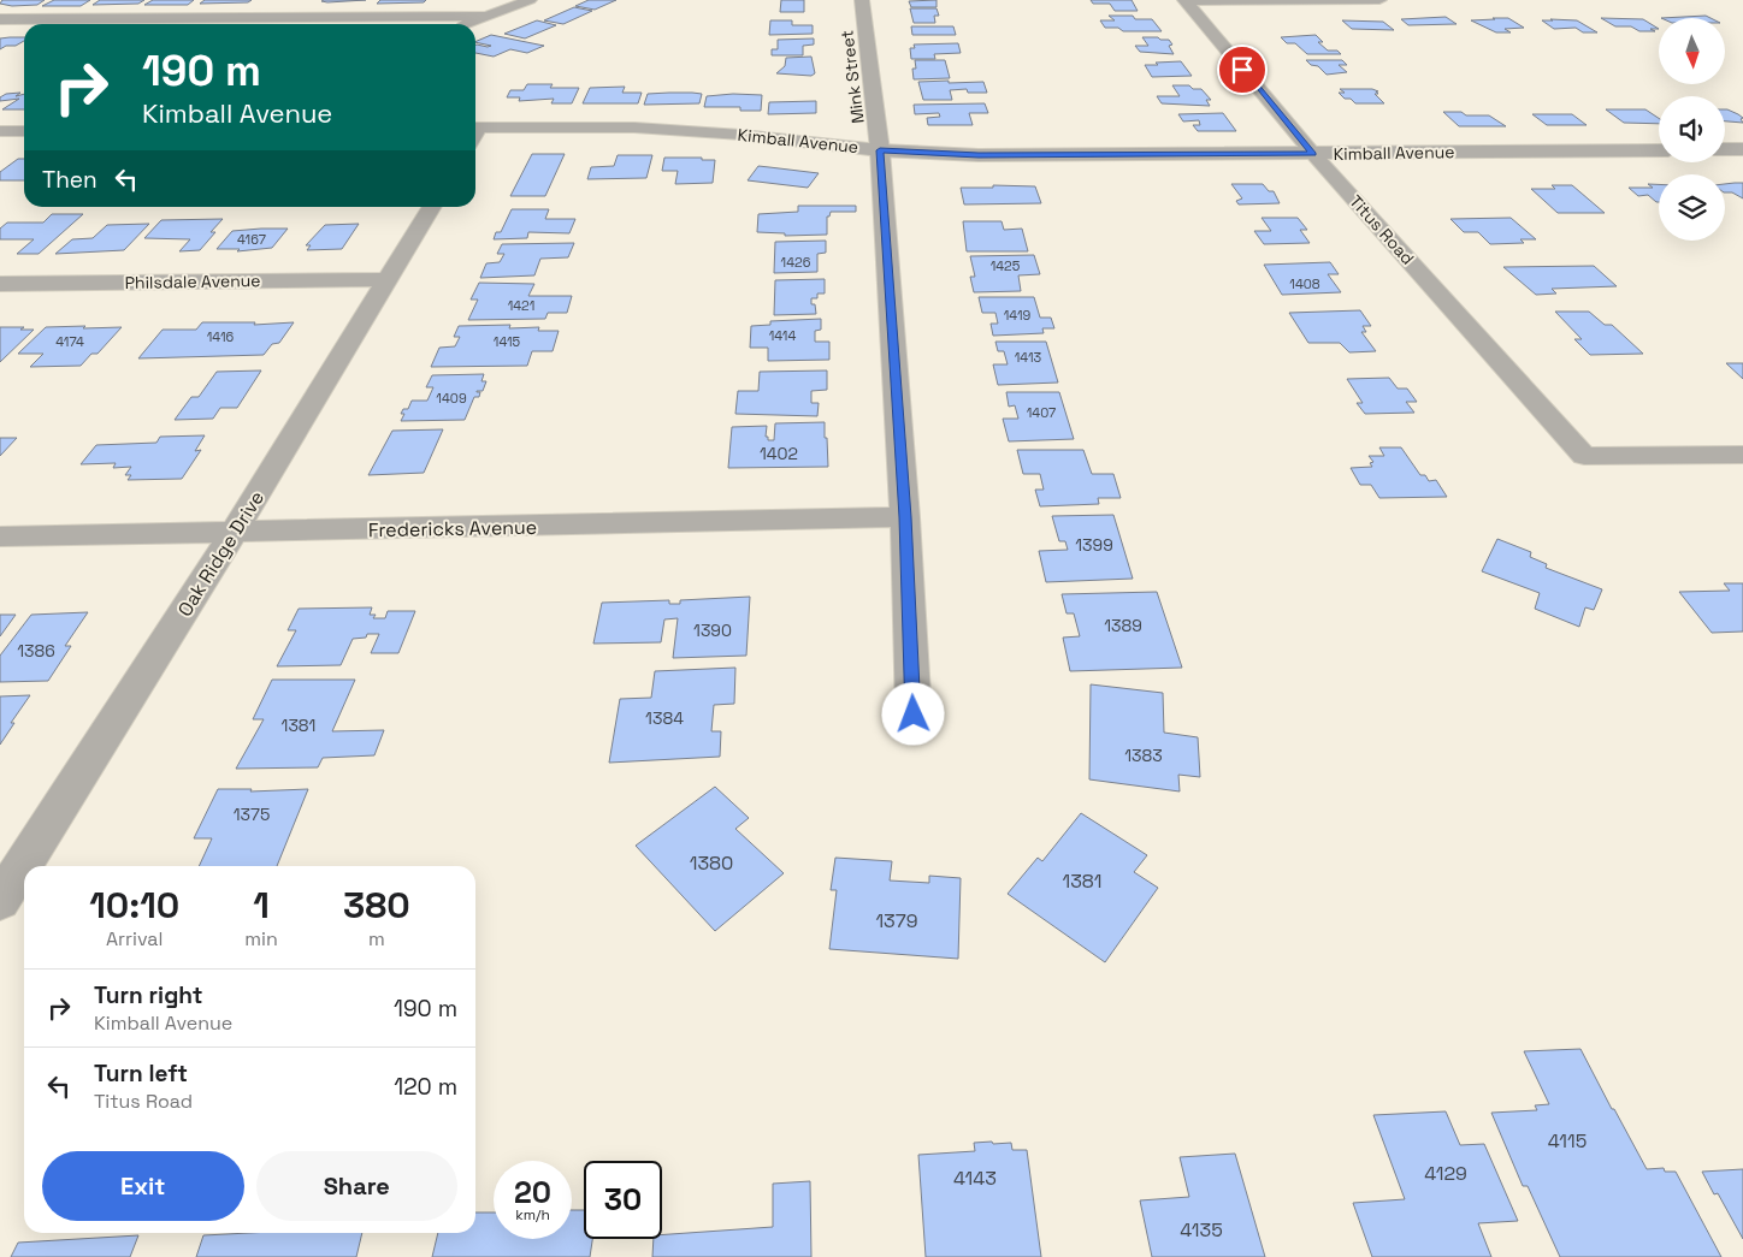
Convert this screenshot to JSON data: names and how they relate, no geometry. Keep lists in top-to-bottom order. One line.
{"streets":{"street":["Mink Street","Kimball Avenue","Titus Road","Philsdale Avenue","Fredericks Avenue","Oak Ridge Drive"]},"crossings":[["Mink Street","Kimball Avenue"],["Mink Street","Fredericks Avenue"],["Kimball Avenue","Titus Road"],["Philsdale Avenue","Oak Ridge Drive"],["Fredericks Avenue","Oak Ridge Drive"]],"house_numbers":["4167","1426","1425","1408","1421","1419","1414","1416","4174","1415","1413","1409","1407","1402","1399","1389","1390","1386","1384","1381","1383","1375","1380","1381","1379","4115","4129","4143","4135"],"north":"bottom","page":{"turn":["190 m","Kimball Avenue"],"then":"Then","eta":["10:10","Arrival","1","min","380","m"],"list":[{"name":"Turn right","note":"Kimball Avenue","value":"190 m"},{"name":"Turn left","note":"Titus Road","value":"120 m"}],"buttons":["Exit","Share"],"speed":"20 km/h","limit":"30"}}
